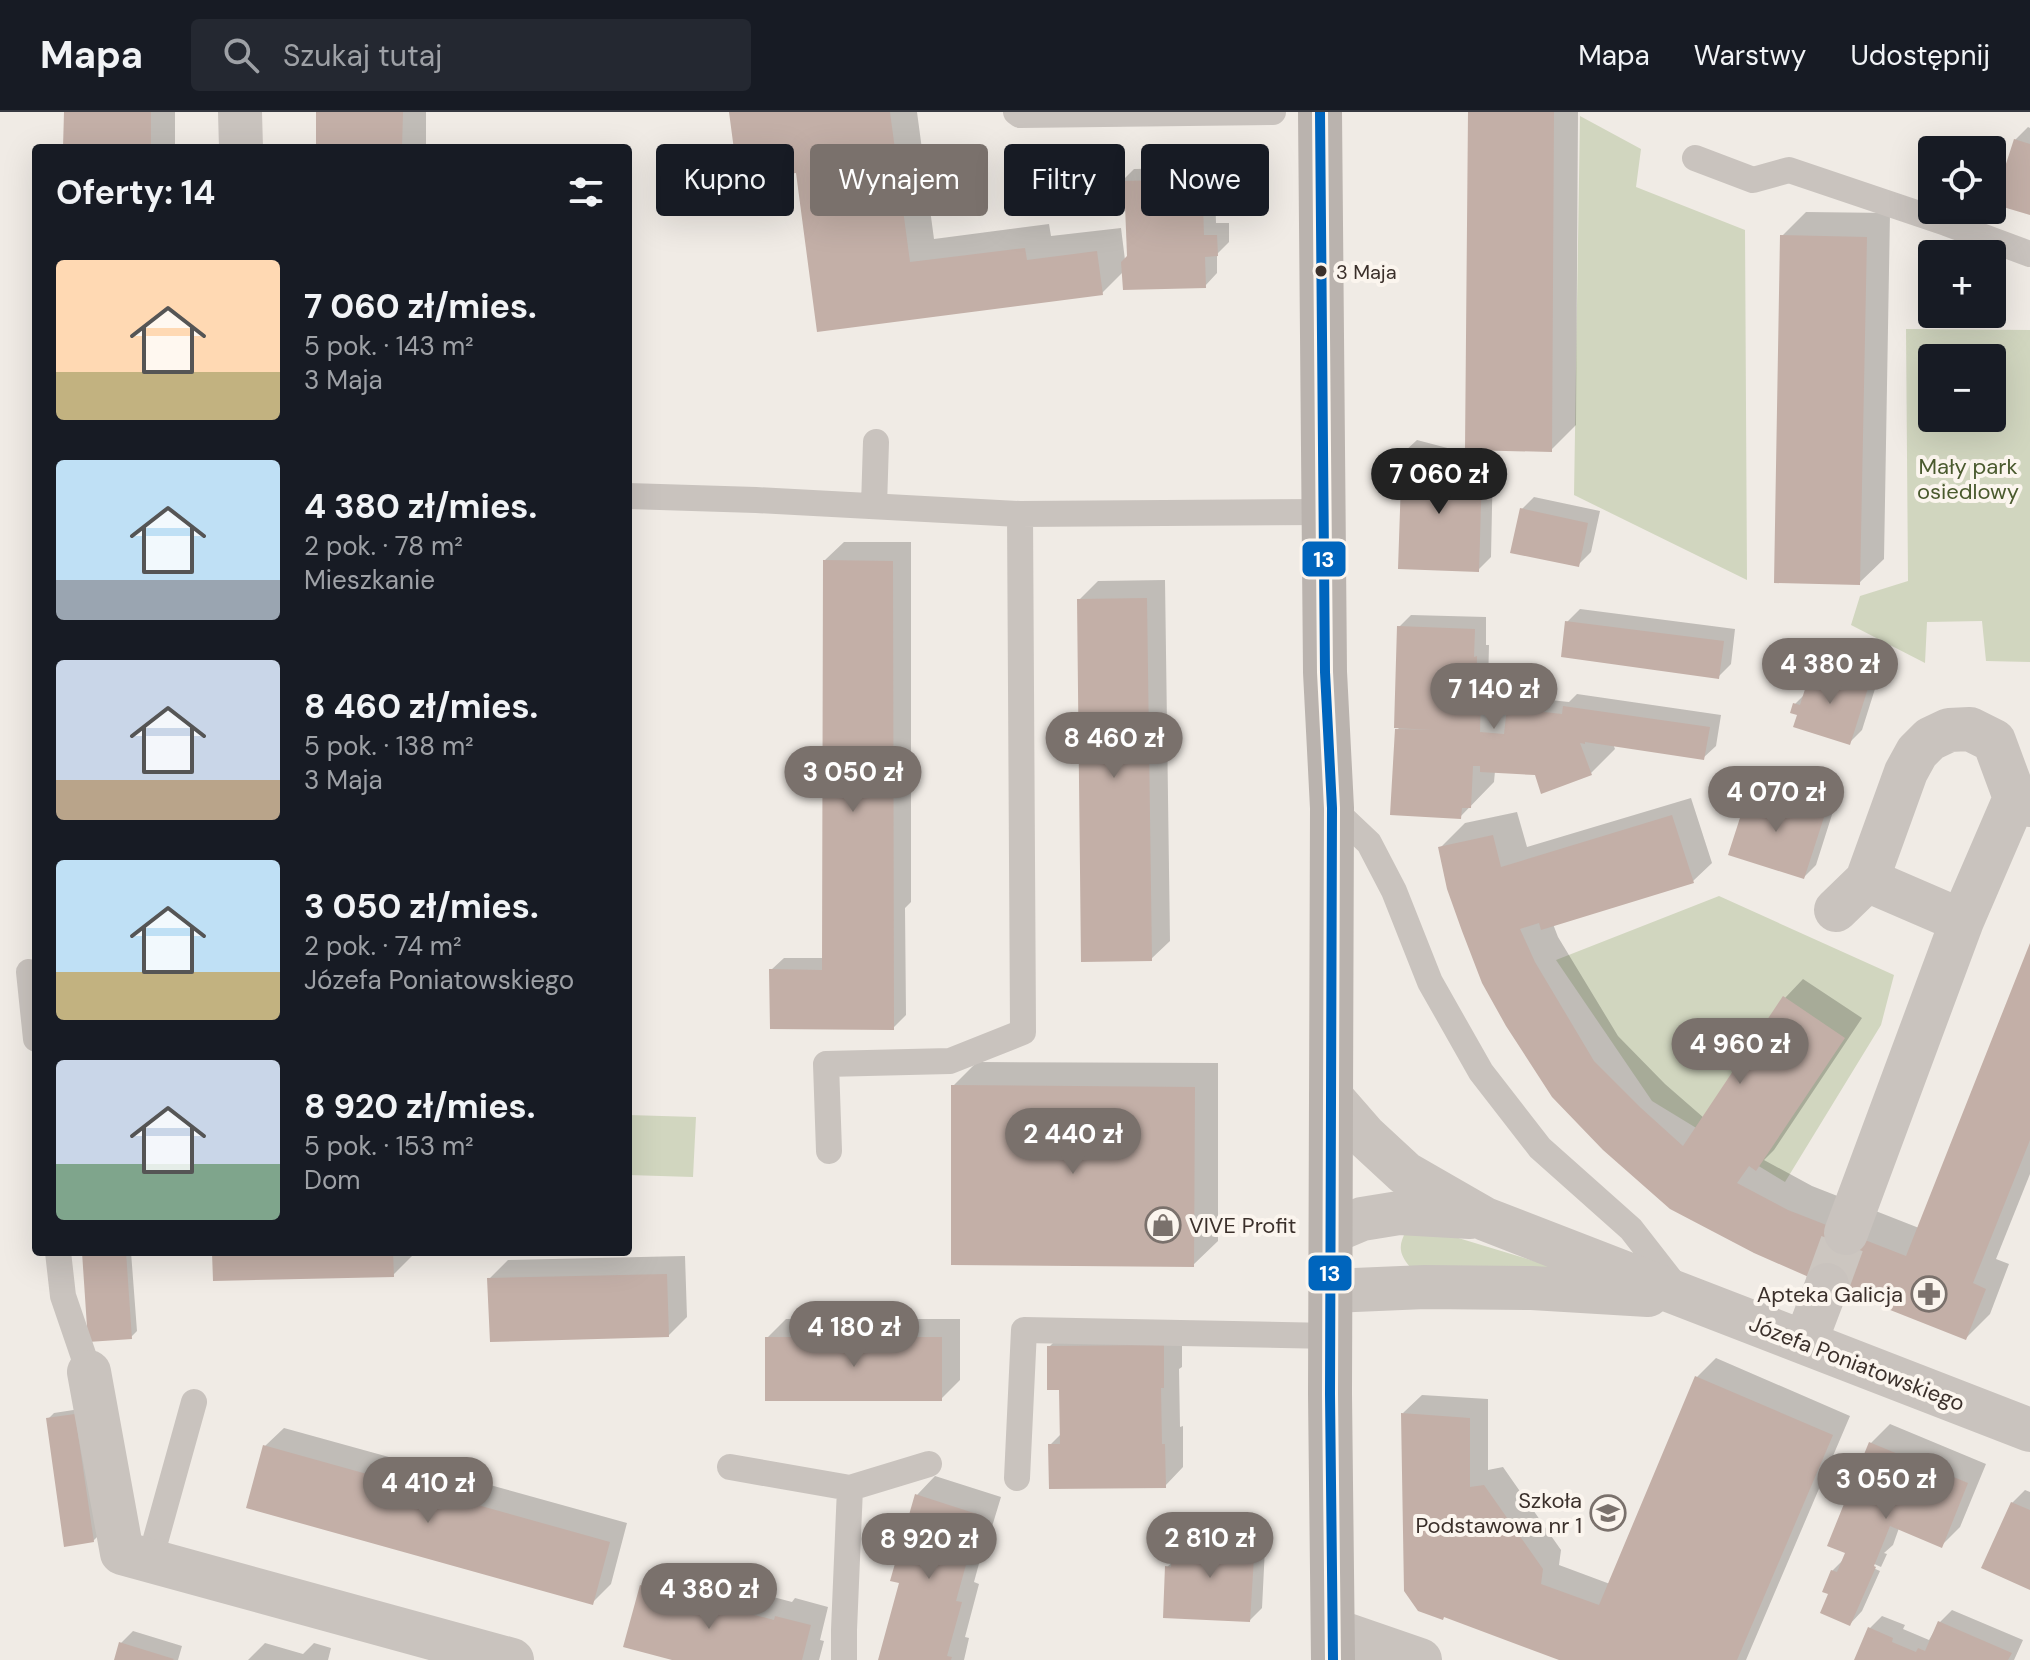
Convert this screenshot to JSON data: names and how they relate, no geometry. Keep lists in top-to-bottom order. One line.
{"streets":{"street":["Józefa Poniatowskiego"]},"parks":["Mały park osiedlowy"],"places":{"other":["3 Maja"],"shop":["VIVE Profit"],"pharmacy":["Apteka Galicja"],"school or university":["Szkoła Podstawowa nr 1"]},"lines":["transit line 13"],"page":{"header":"Mapa","search":"Szukaj tutaj","nav":["Mapa","Warstwy","Udostępnij"],"map_buttons":["+","−"],"chip":["Kupno","Wynajem","Filtry","Nowe"],"heading":"Oferty: 14","list":[{"name":"7 060 zł/mies.","note":"5 pok. · 143 m² · 3 Maja"},{"name":"4 380 zł/mies.","note":"2 pok. · 78 m² · Mieszkanie"},{"name":"8 460 zł/mies.","note":"5 pok. · 138 m² · 3 Maja"},{"name":"3 050 zł/mies.","note":"2 pok. · 74 m² · Józefa Poniatowskiego"},{"name":"8 920 zł/mies.","note":"5 pok. · 153 m² · Dom"}],"price":["7 060 zł","4 380 zł","7 140 zł","8 460 zł","3 050 zł","4 070 zł","4 960 zł","2 440 zł","4 180 zł","3 050 zł","4 410 zł","2 810 zł","8 920 zł","4 380 zł"]}}
